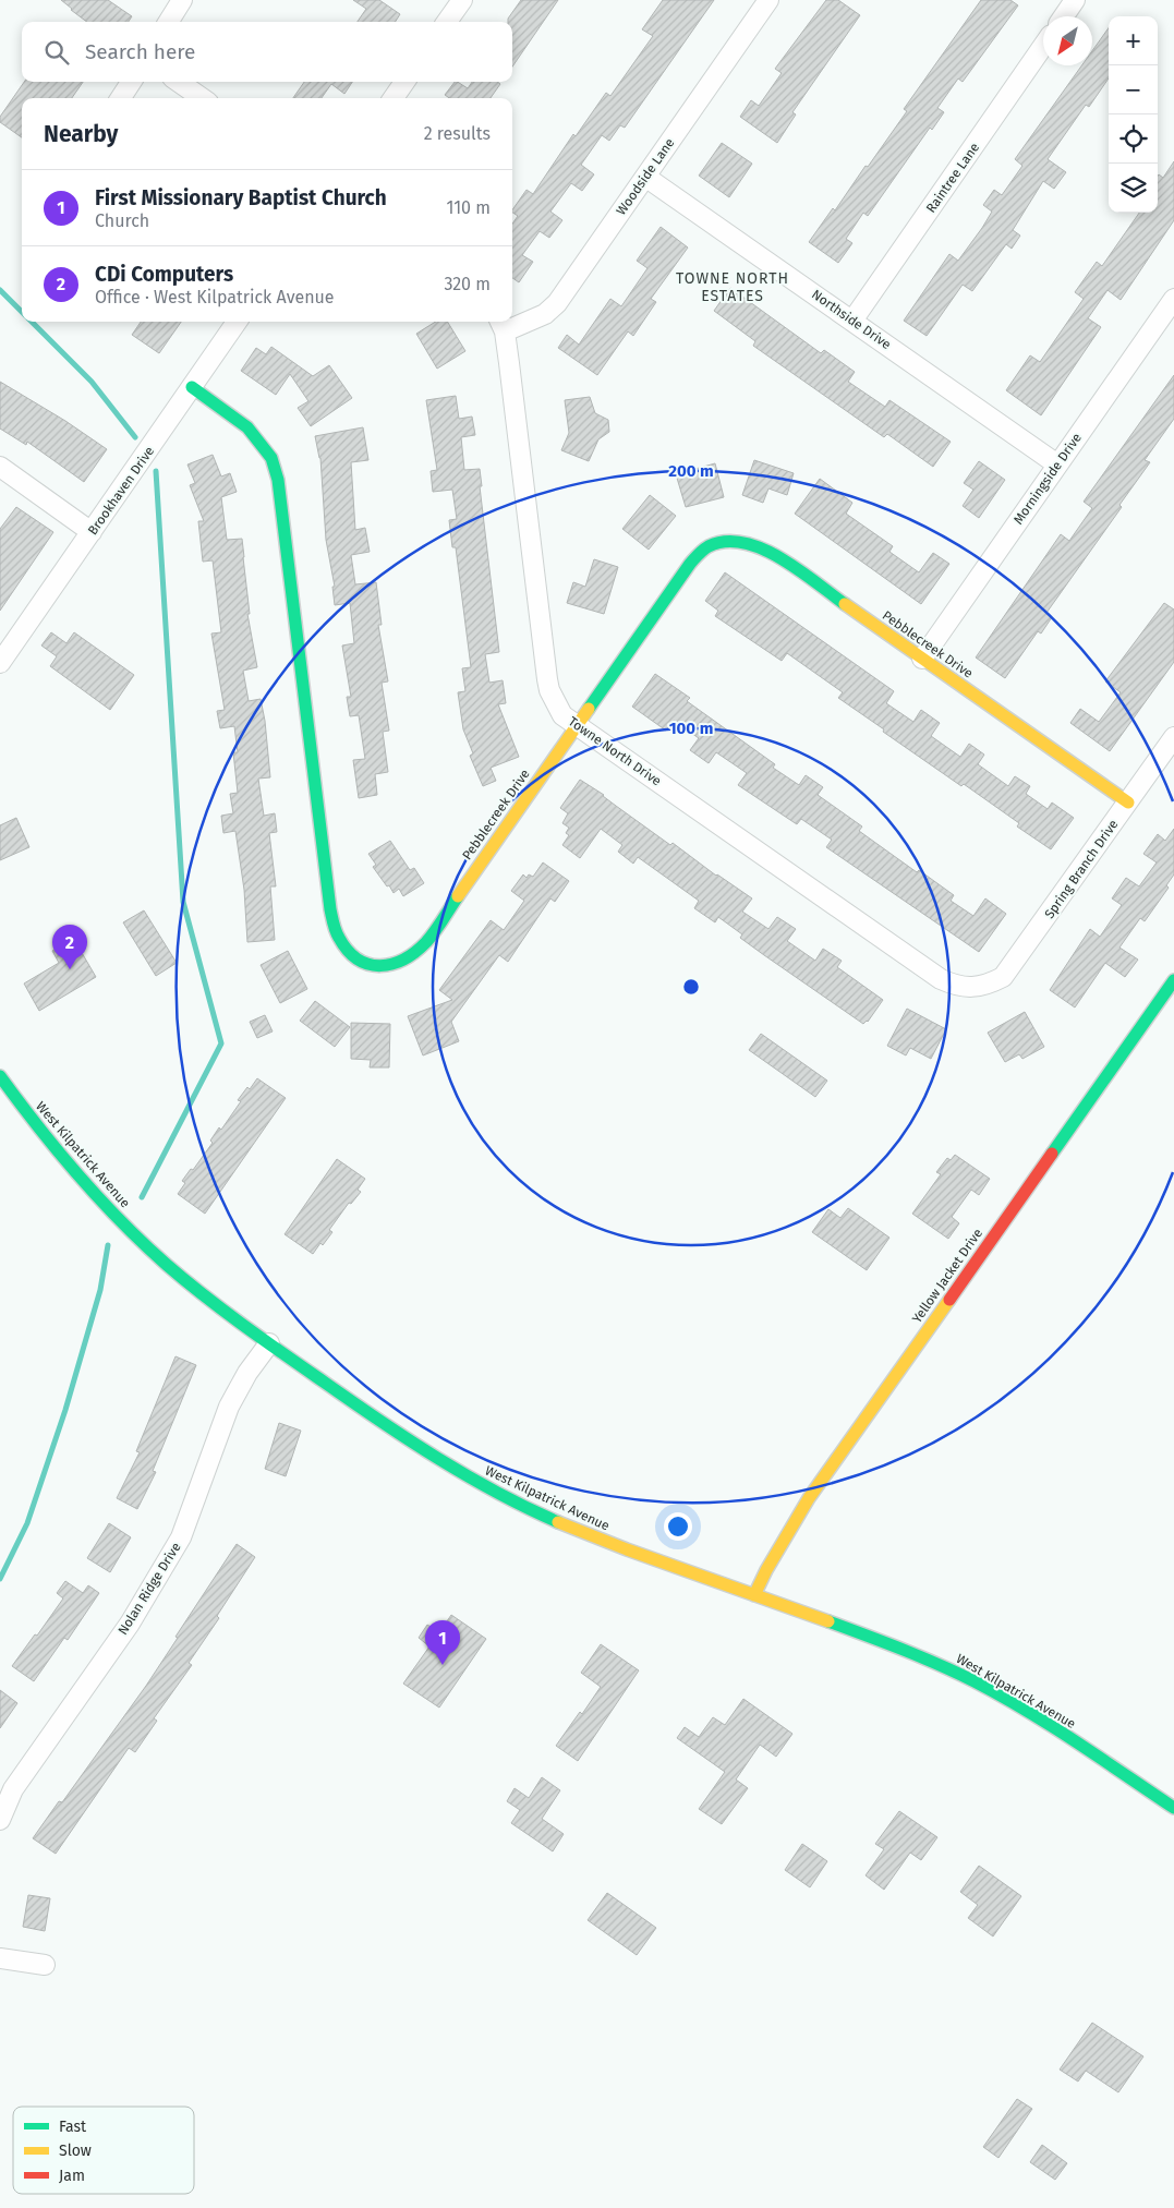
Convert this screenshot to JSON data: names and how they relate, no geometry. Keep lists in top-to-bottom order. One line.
{"streets":{"street":["Woodside Lane","Raintree Lane","Northside Drive","Morningside Drive","Brookhaven Drive","Pebblecreek Drive","Towne North Drive","Spring Branch Drive","West Kilpatrick Avenue","Yellow Jacket Drive","Nolan Ridge Drive"]},"crossings":[["Woodside Lane","Northside Drive"],["Woodside Lane","Towne North Drive"],["Raintree Lane","Northside Drive"],["Northside Drive","Morningside Drive"],["Morningside Drive","Pebblecreek Drive"],["Brookhaven Drive","Pebblecreek Drive"],["Pebblecreek Drive","Towne North Drive"],["Pebblecreek Drive","Spring Branch Drive"],["Towne North Drive","Spring Branch Drive"],["West Kilpatrick Avenue","Yellow Jacket Drive"],["West Kilpatrick Avenue","Nolan Ridge Drive"]],"districts":["TOWNE NORTH ESTATES"],"legend":["Fast","Slow","Jam"],"north":"bottom left","page":{"map_buttons":["+","−"],"search":"Search here","heading":["Nearby","2 results"],"list":[{"mark":"1","name":"First Missionary Baptist Church","note":"Church","value":"110 m"},{"mark":"2","name":"CDi Computers","note":"Office · West Kilpatrick Avenue","value":"320 m"}],"pins":["2","1"]},"rings":["200 m","100 m"]}
